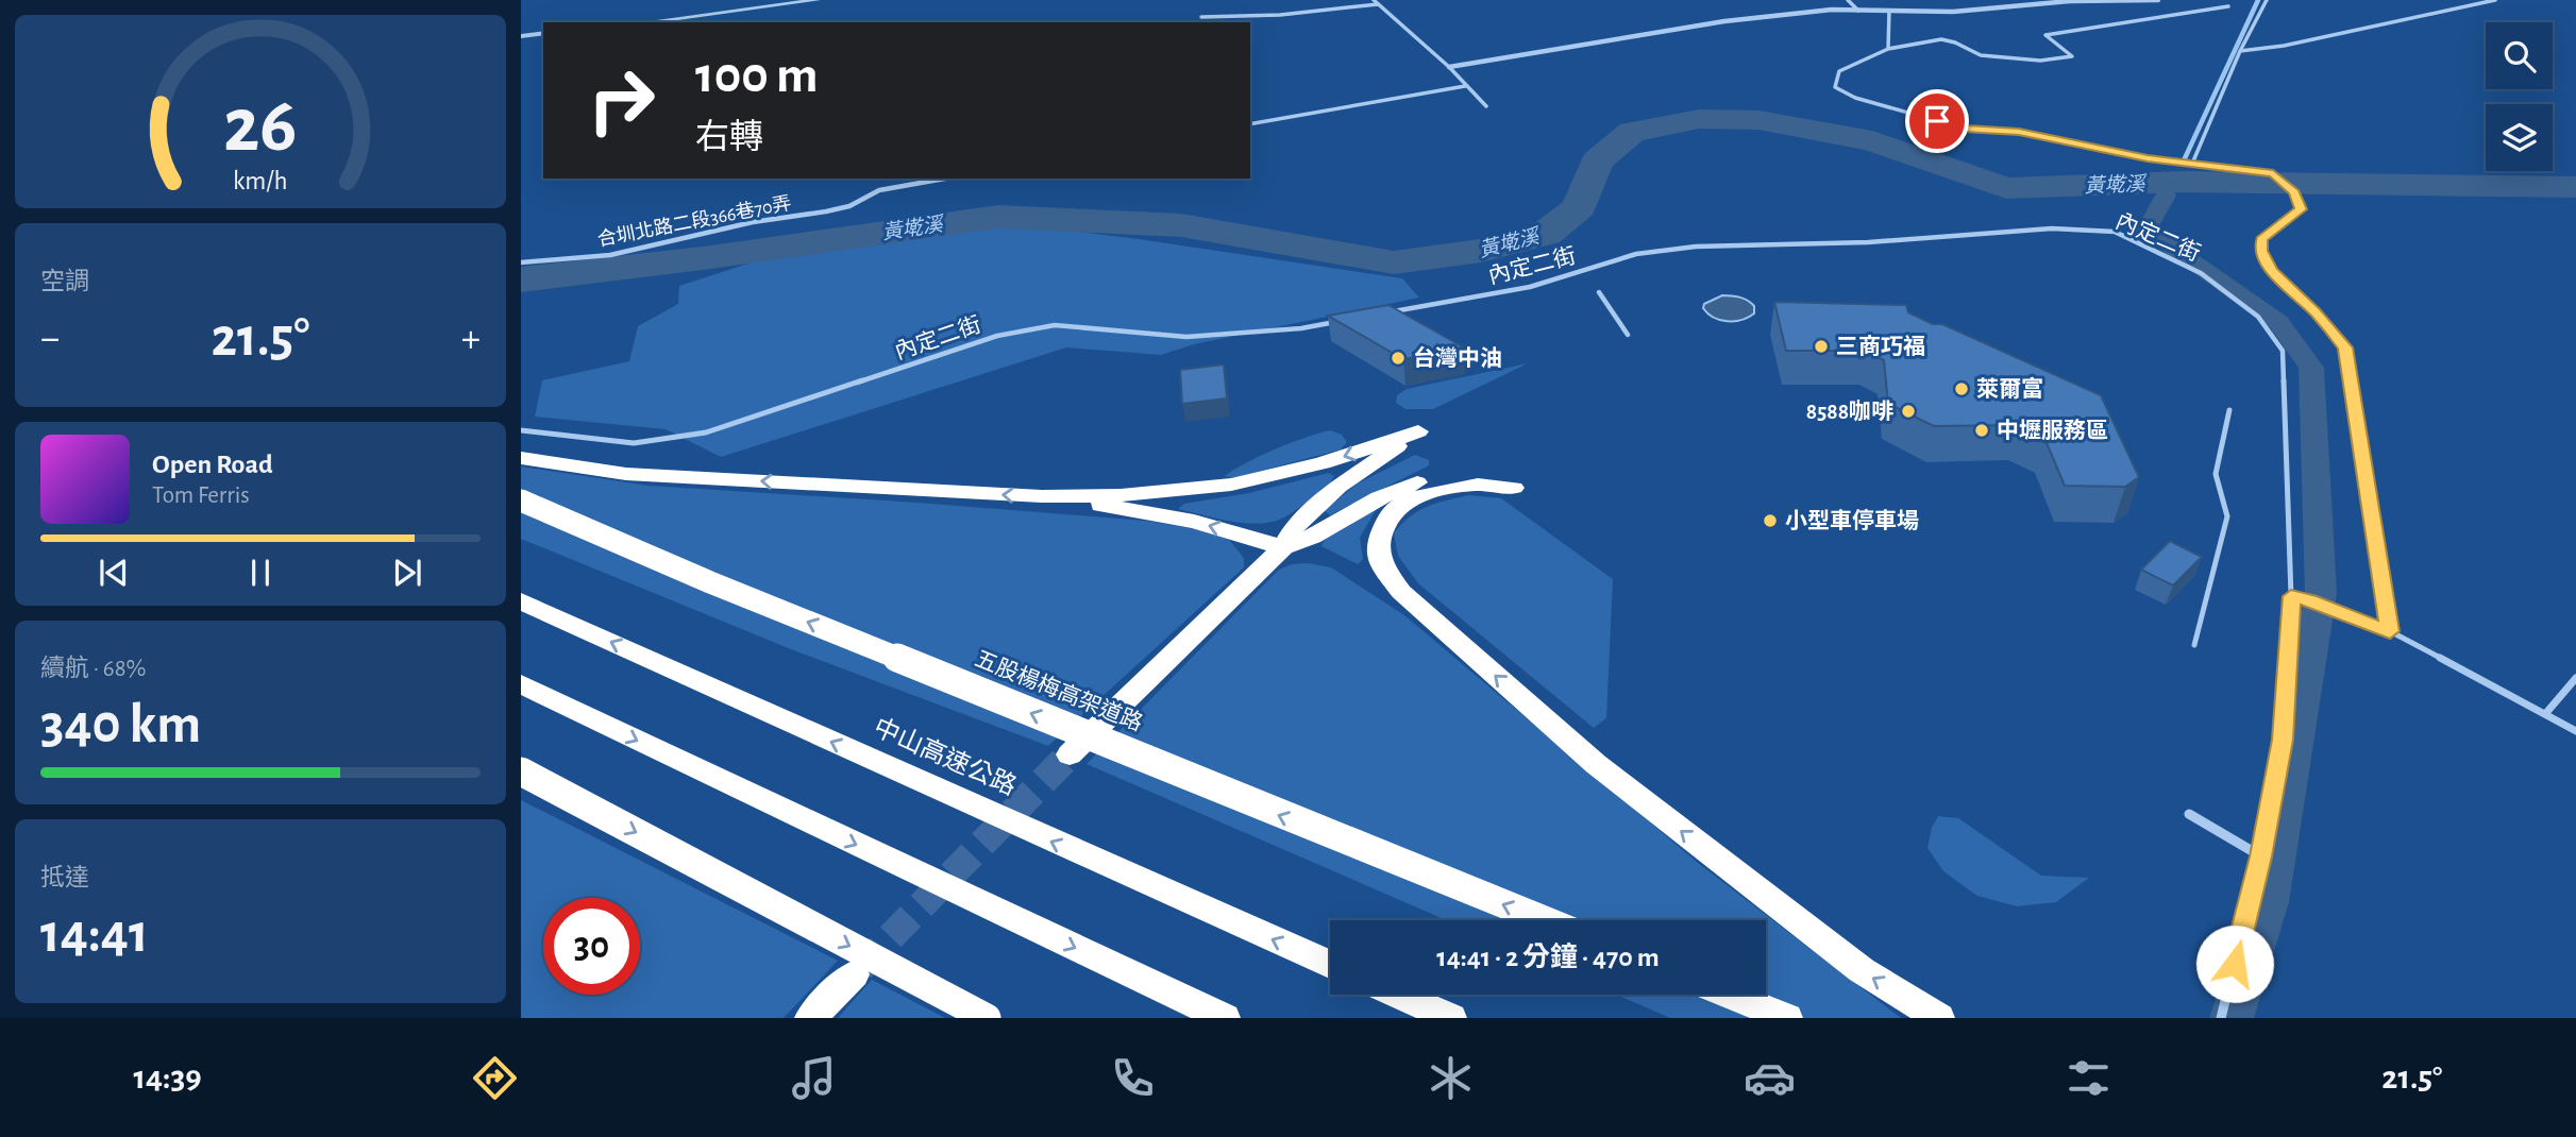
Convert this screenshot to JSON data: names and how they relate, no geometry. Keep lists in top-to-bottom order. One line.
{"streets":{"highway":["五股楊梅高架道路","中山高速公路"],"lane":["合圳北路二段366巷70弄","內定二街"]},"water":["黃墘溪"],"places":["三商巧福","台灣中油","萊爾富","8588咖啡","中壢服務區","小型車停車場"],"page":{"turn":["100 m","右轉"],"tile":["空調",["續航 · 68%","340 km"],["抵達","14:41"]],"heat":["−","21.5°","+"],"song":["Open Road","Tom Ferris"],"limit":"30","trip":"14:41 · 2 分鐘 · 470 m","tabs":["14:39","21.5°"],"gauge":["26","km/h"]}}
